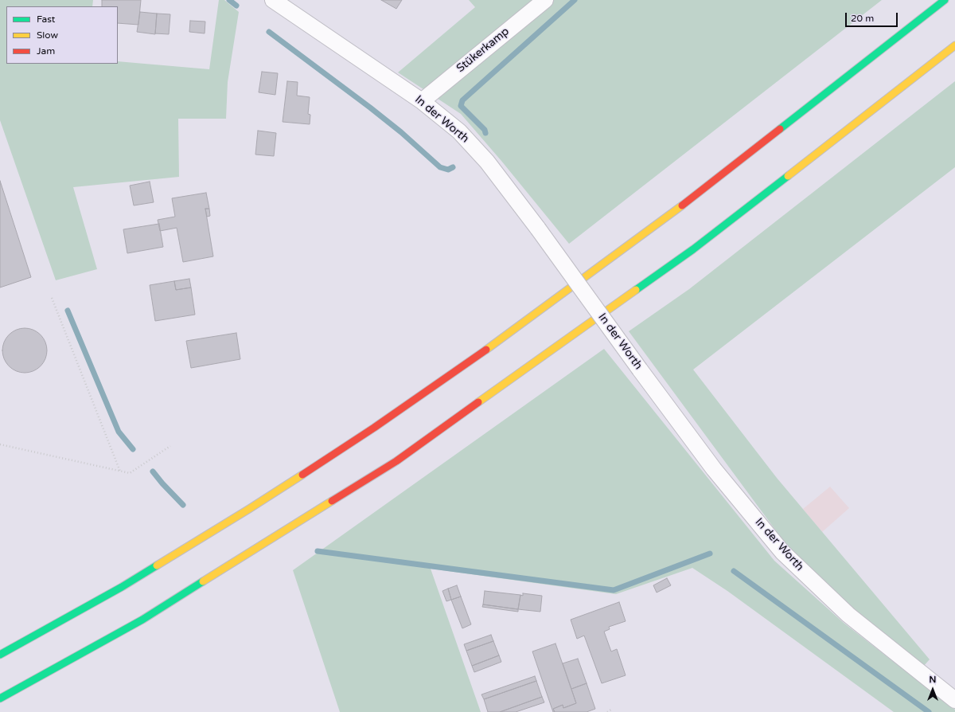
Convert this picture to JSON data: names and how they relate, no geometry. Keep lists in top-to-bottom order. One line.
{"streets":{"street":["Stükerkamp","In der Worth"]},"crossings":[["Stükerkamp","In der Worth"]],"legend":["Fast","Slow","Jam"],"scale_bar":"20 m","north":"top"}
